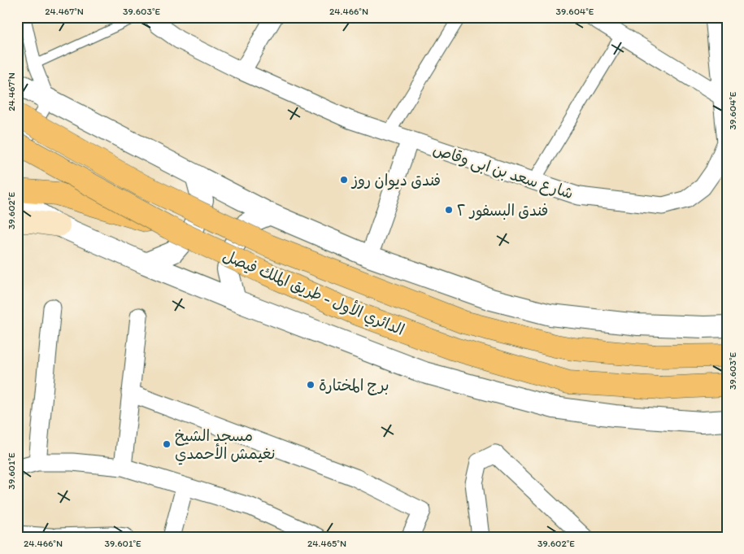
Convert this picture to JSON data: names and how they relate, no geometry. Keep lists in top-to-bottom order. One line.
{"streets":{"highway":["الدائري الأول - طريق الملك فيصل"],"street":["شارع سعد بن ابى وقاص"]},"places":["فندق ديوان روز","فندق البسفور ٢","برج المختارة","مسجد الشيخ نغيمش الأحمدي"],"coordinates":["24.467°N","39.603°E","24.466°N","39.604°E","39.602°E","39.601°E","24.465°N"]}
